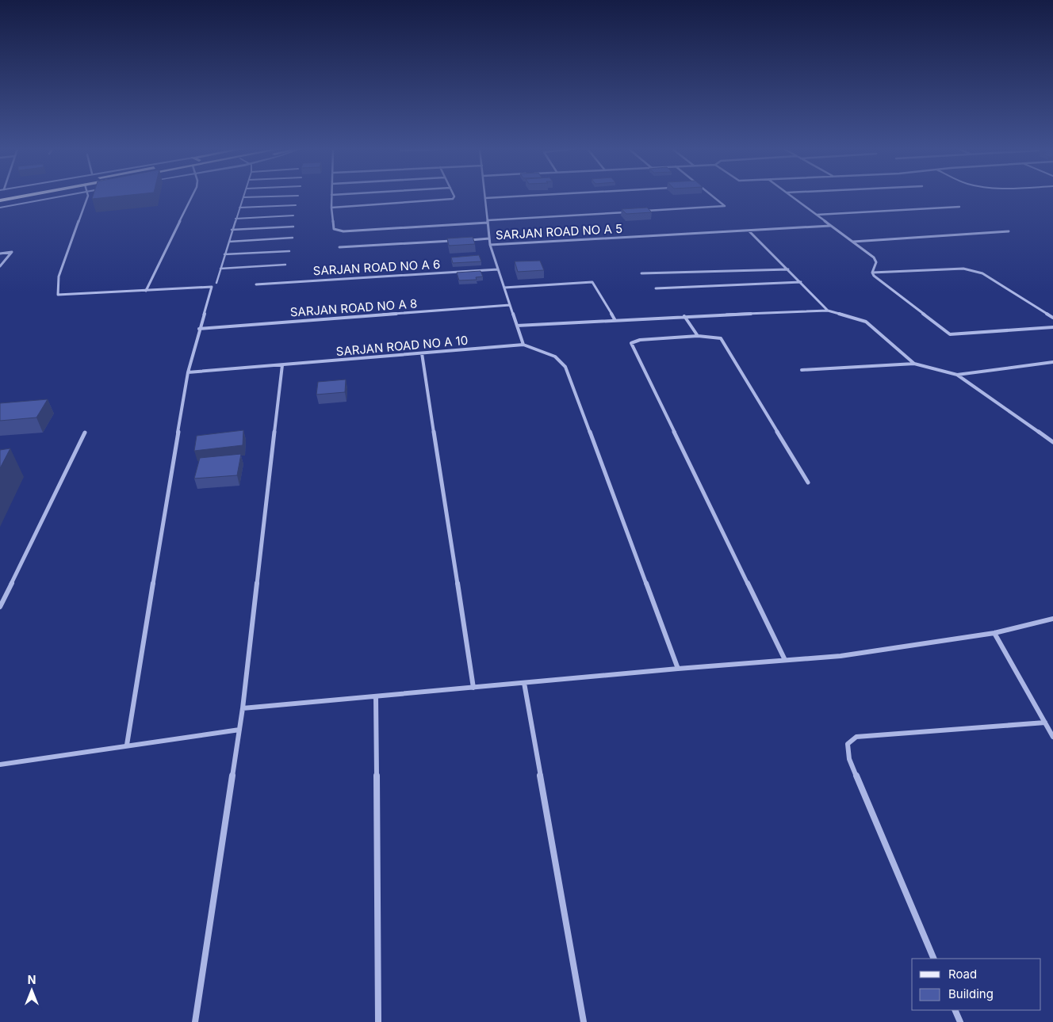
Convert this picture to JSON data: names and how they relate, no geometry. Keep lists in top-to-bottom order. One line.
{"streets":{"street":["SARJAN ROAD NO A 5","SARJAN ROAD NO A 6","SARJAN ROAD NO A 8","SARJAN ROAD NO A 10"]},"legend":["Road","Building"],"north":"top"}
